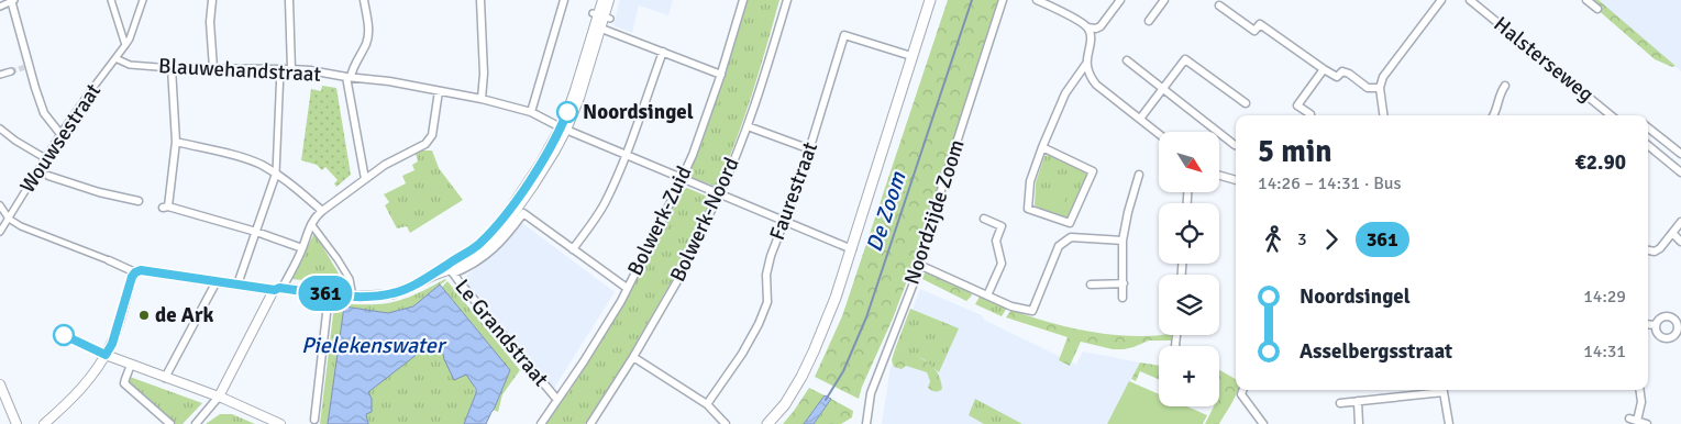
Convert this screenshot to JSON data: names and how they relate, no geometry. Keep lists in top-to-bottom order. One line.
{"streets":{"street":["Halsterseweg","Blauwehandstraat","Wouwsestraat","Faurestraat","Noordzijde Zoom","Bolwerk-Noord","Bolwerk-Zuid","Le Grandstraat"]},"crossings":[["Blauwehandstraat","Wouwsestraat"],["Bolwerk-Zuid","Le Grandstraat"]],"water":["De Zoom","Pielekenswater"],"places":["Noordsingel","de Ark"],"lines":["bus line 361"],"north":"bottom right","page":{"on_map":"361","heading":["5 min","14:26 – 14:31 · Bus","€2.90"],"map_buttons":"+","legs":["3","361"],"list":[{"name":"Noordsingel","value":"14:29"},{"name":"Asselbergsstraat","value":"14:31"}]}}
